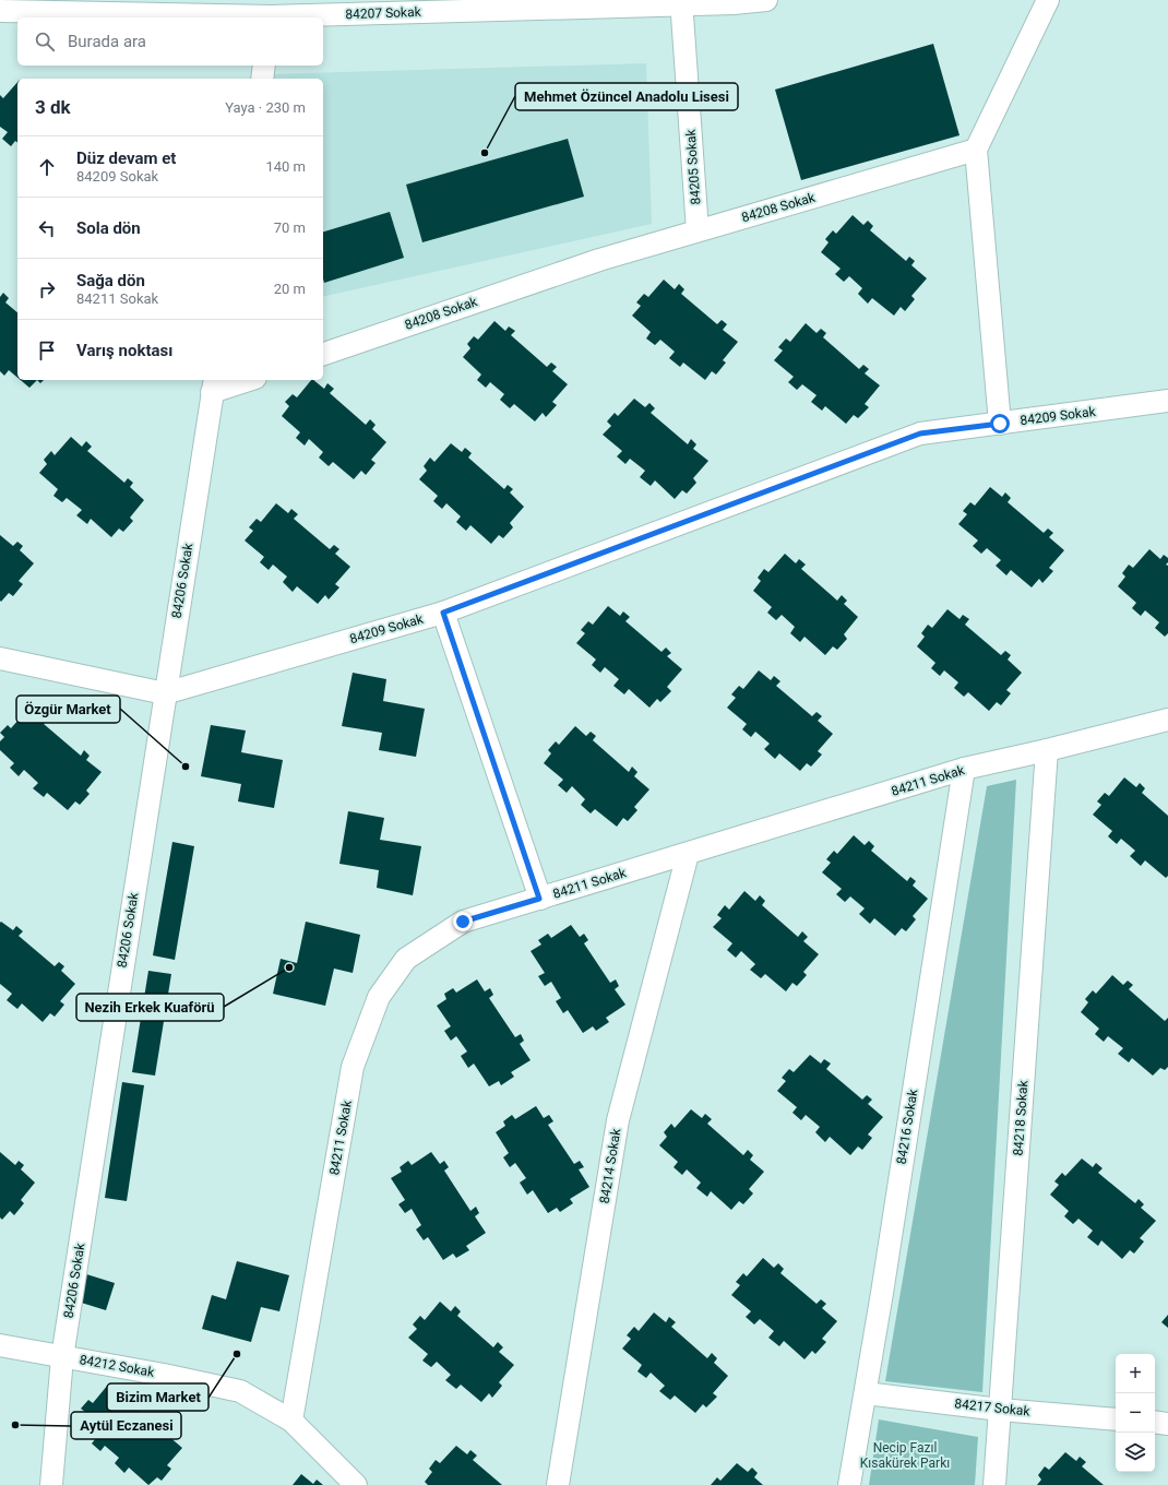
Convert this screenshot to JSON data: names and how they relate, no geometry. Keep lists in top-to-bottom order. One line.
{"streets":{"street":["84207 Sokak","84205 Sokak","84208 Sokak","84209 Sokak","84206 Sokak","84211 Sokak","84218 Sokak","84216 Sokak","84214 Sokak","84212 Sokak","84217 Sokak"]},"crossings":[["84207 Sokak","84205 Sokak"],["84205 Sokak","84208 Sokak"],["84209 Sokak","84206 Sokak"],["84206 Sokak","84212 Sokak"],["84211 Sokak","84218 Sokak"],["84211 Sokak","84216 Sokak"],["84211 Sokak","84214 Sokak"],["84211 Sokak","84212 Sokak"],["84218 Sokak","84217 Sokak"],["84216 Sokak","84217 Sokak"]],"parks":["Necip Fazıl Kısakürek Parkı"],"places":["Mehmet Özüncel Anadolu Lisesi","Özgür Market","Nezih Erkek Kuaförü","Bizim Market","Aytül Eczanesi"],"page":{"search":"Burada ara","heading":["3 dk","Yaya · 230 m"],"list":[["Düz devam et","84209 Sokak","140 m"],["Sola dön","70 m"],["Sağa dön","84211 Sokak","20 m"],"Varış noktası"],"map_buttons":["+","−"]}}
